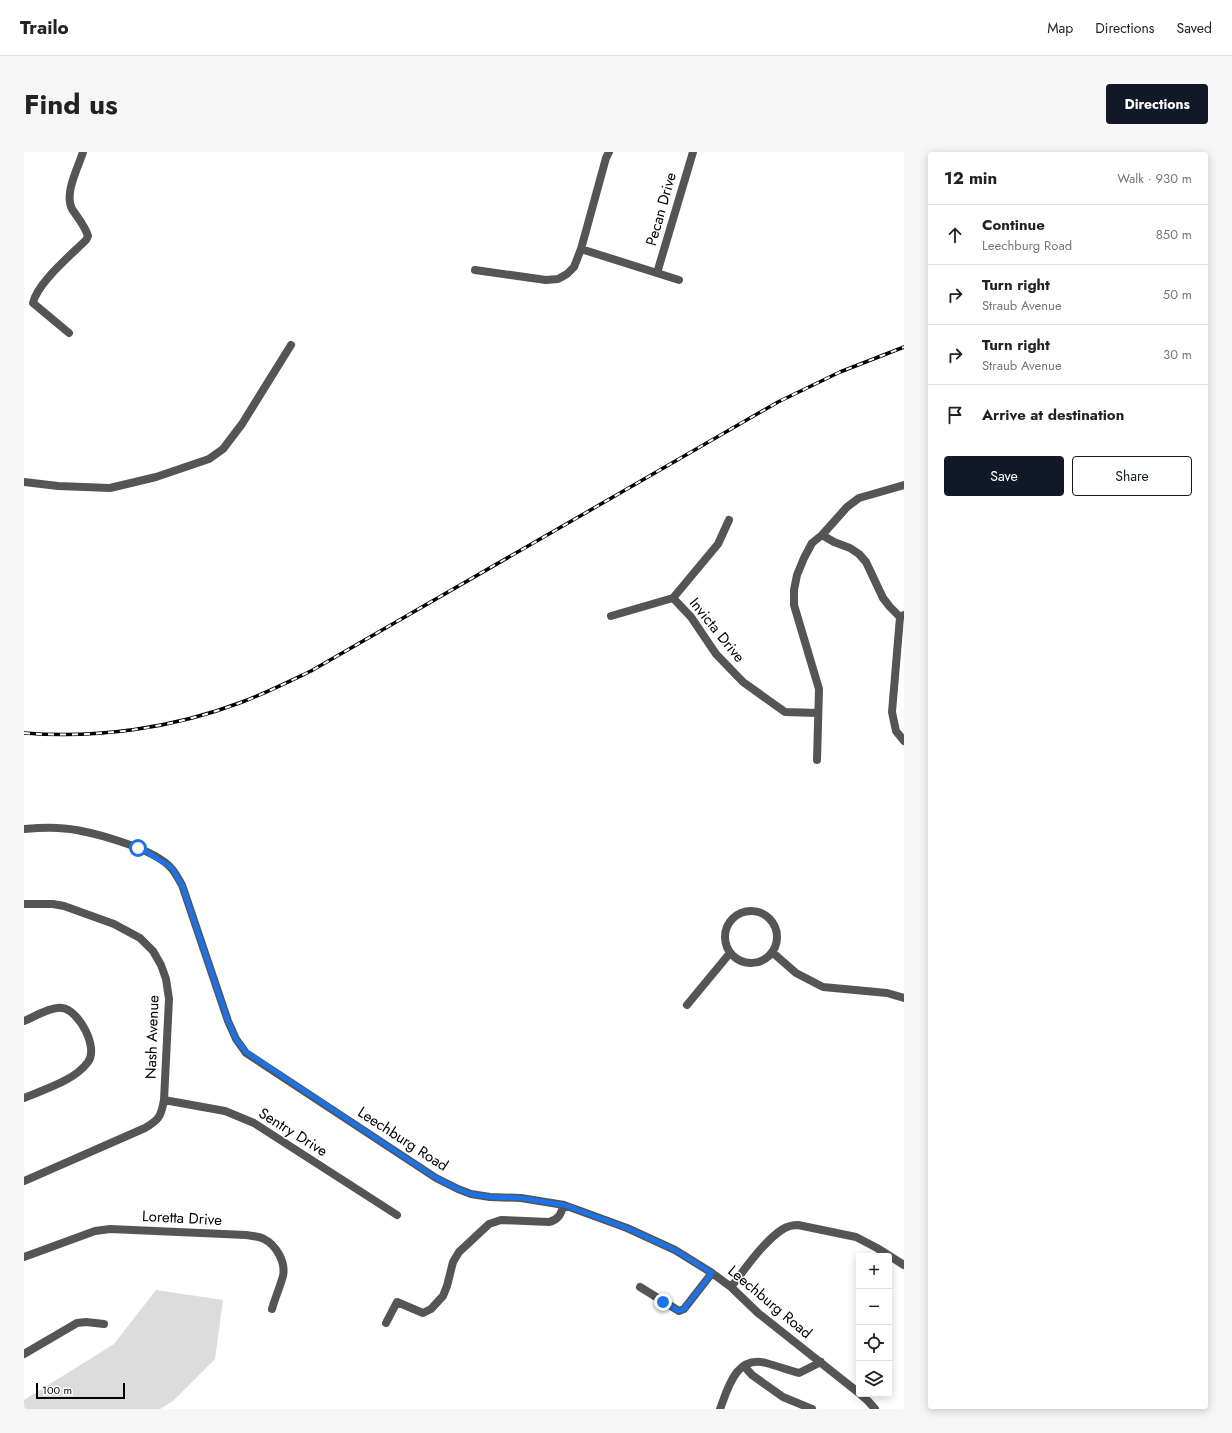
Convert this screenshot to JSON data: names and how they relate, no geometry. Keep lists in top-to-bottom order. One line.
{"streets":{"street":["Pecan Drive","Invicta Drive","Nash Avenue","Sentry Drive","Leechburg Road","Loretta Drive"]},"crossings":[["Nash Avenue","Sentry Drive"]],"scale_bar":"100 m","page":{"header":"Trailo","nav":["Map","Directions","Saved"],"title":"Find us","buttons":["Directions",["Save","Share"]],"heading":["12 min","Walk · 930 m"],"list":[["Continue","Leechburg Road","850 m"],["Turn right","Straub Avenue","50 m"],["Turn right","Straub Avenue","30 m"],"Arrive at destination"],"map_buttons":["+","−"],"scale":"100 m"}}
